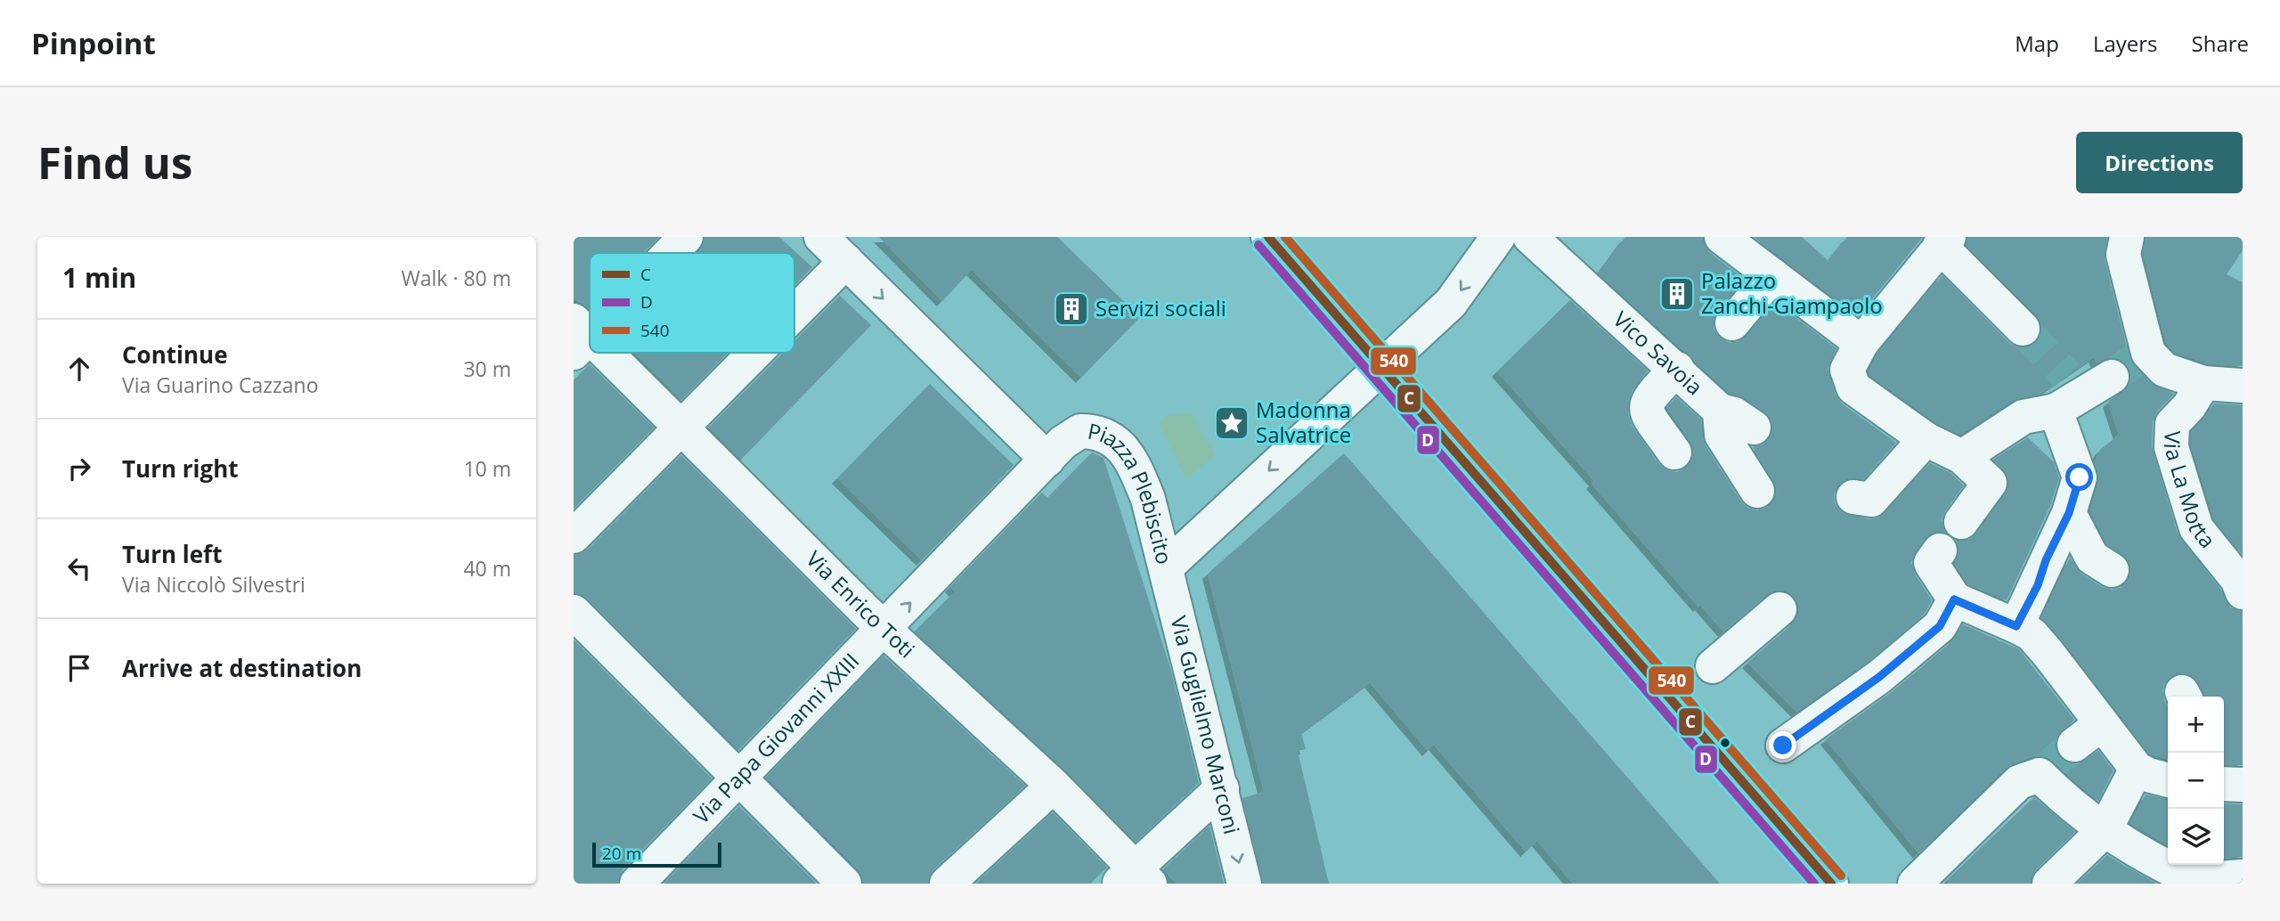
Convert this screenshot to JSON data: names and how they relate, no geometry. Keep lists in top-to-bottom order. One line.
{"streets":{"street":["Vico Savoia","Via La Motta","Piazza Plebiscito","Via Enrico Toti","Via Guglielmo Marconi","Via Papa Giovanni XXIII"]},"crossings":[["Piazza Plebiscito","Via Guglielmo Marconi"],["Piazza Plebiscito","Via Papa Giovanni XXIII"],["Via Enrico Toti","Via Papa Giovanni XXIII"]],"places":{"building":["Palazzo Zanchi-Giampaolo","Servizi sociali"],"place":["Madonna Salvatrice"]},"lines":["transit line C","transit line 540","transit line D"],"legend":["C","D","540"],"scale_bar":"20 m","page":{"header":"Pinpoint","nav":["Map","Layers","Share"],"buttons":"Directions","title":"Find us","heading":["1 min","Walk · 80 m"],"list":[["Continue","Via Guarino Cazzano","30 m"],["Turn right","10 m"],["Turn left","Via Niccolò Silvestri","40 m"],"Arrive at destination"],"map_buttons":["+","−"],"scale":"20 m"}}
